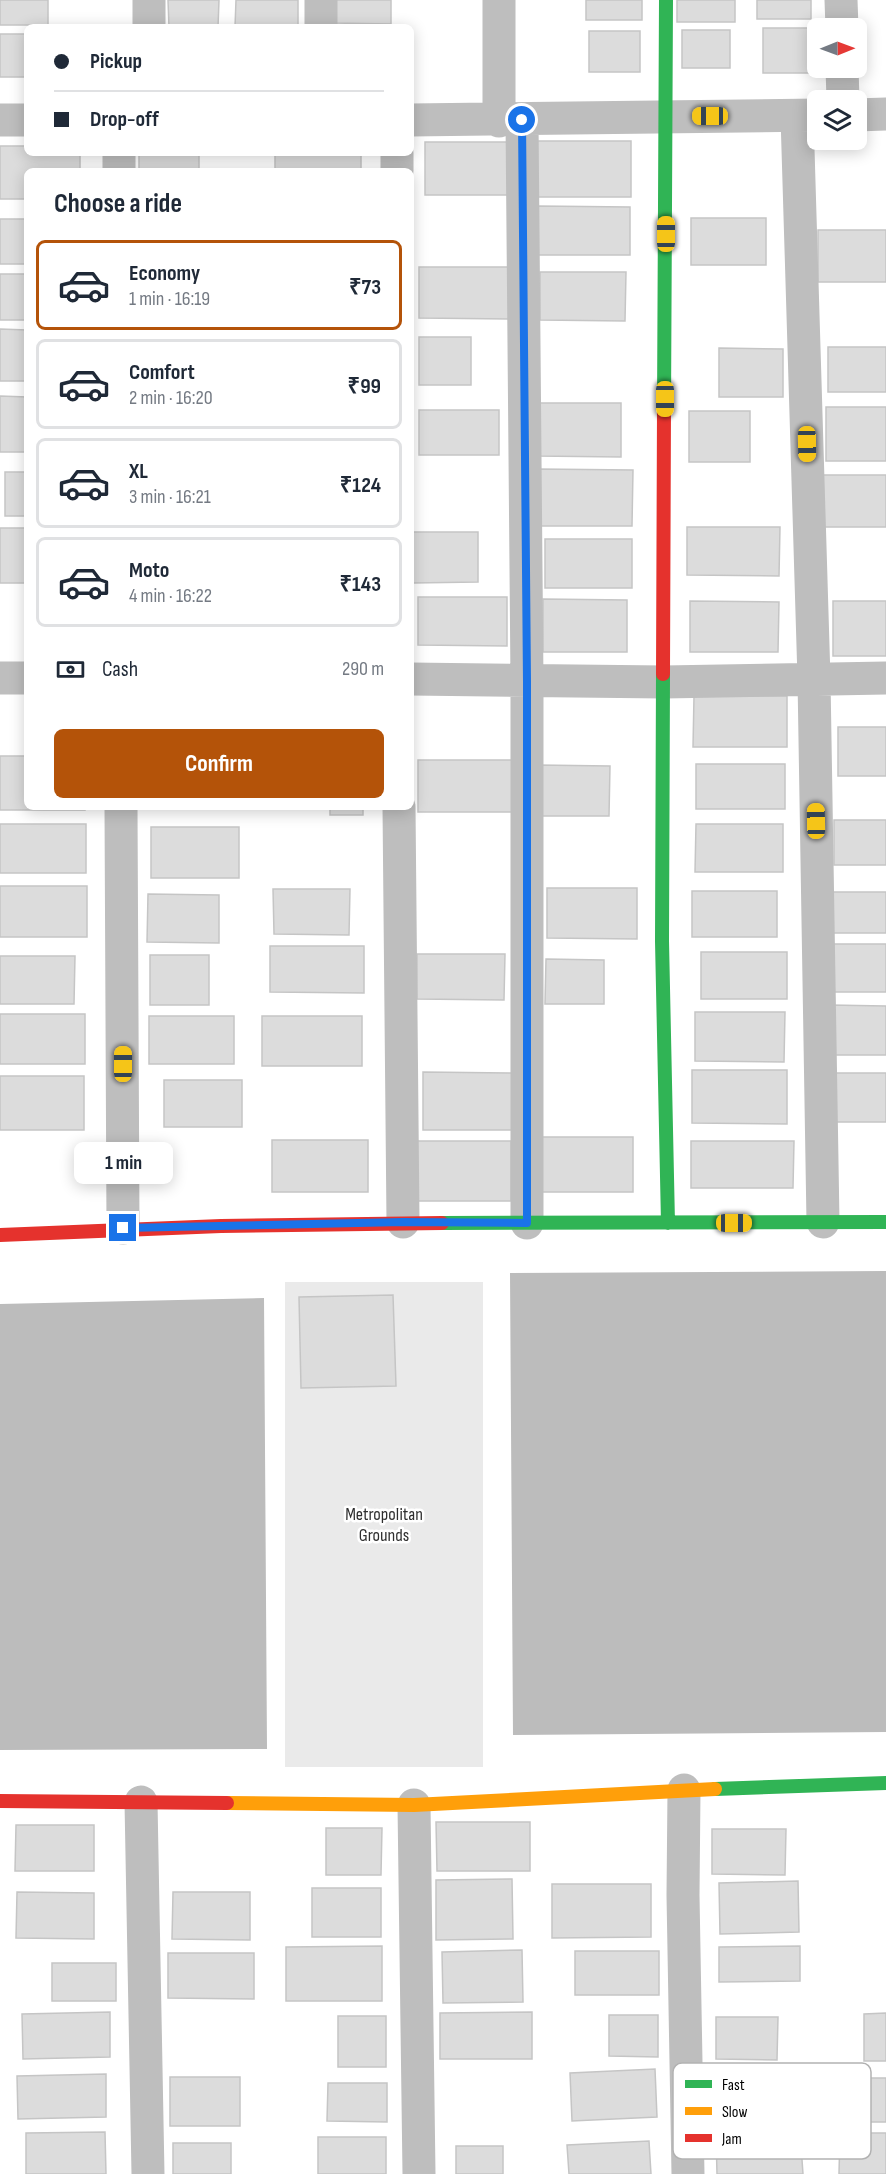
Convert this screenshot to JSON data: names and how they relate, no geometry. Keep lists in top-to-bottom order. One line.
{"parks":["Metropolitan Grounds"],"legend":["Fast","Slow","Jam"],"north":"right","page":{"banner":["Pickup","Drop-off"],"heading":"Choose a ride","list":[{"name":"Economy","note":"1 min · 16:19","value":"₹73"},{"name":"Comfort","note":"2 min · 16:20","value":"₹99"},{"name":"XL","note":"3 min · 16:21","value":"₹124"},{"name":"Moto","note":"4 min · 16:22","value":"₹143"}],"pay":["Cash","290 m"],"buttons":"Confirm","bubble":"1 min"}}
